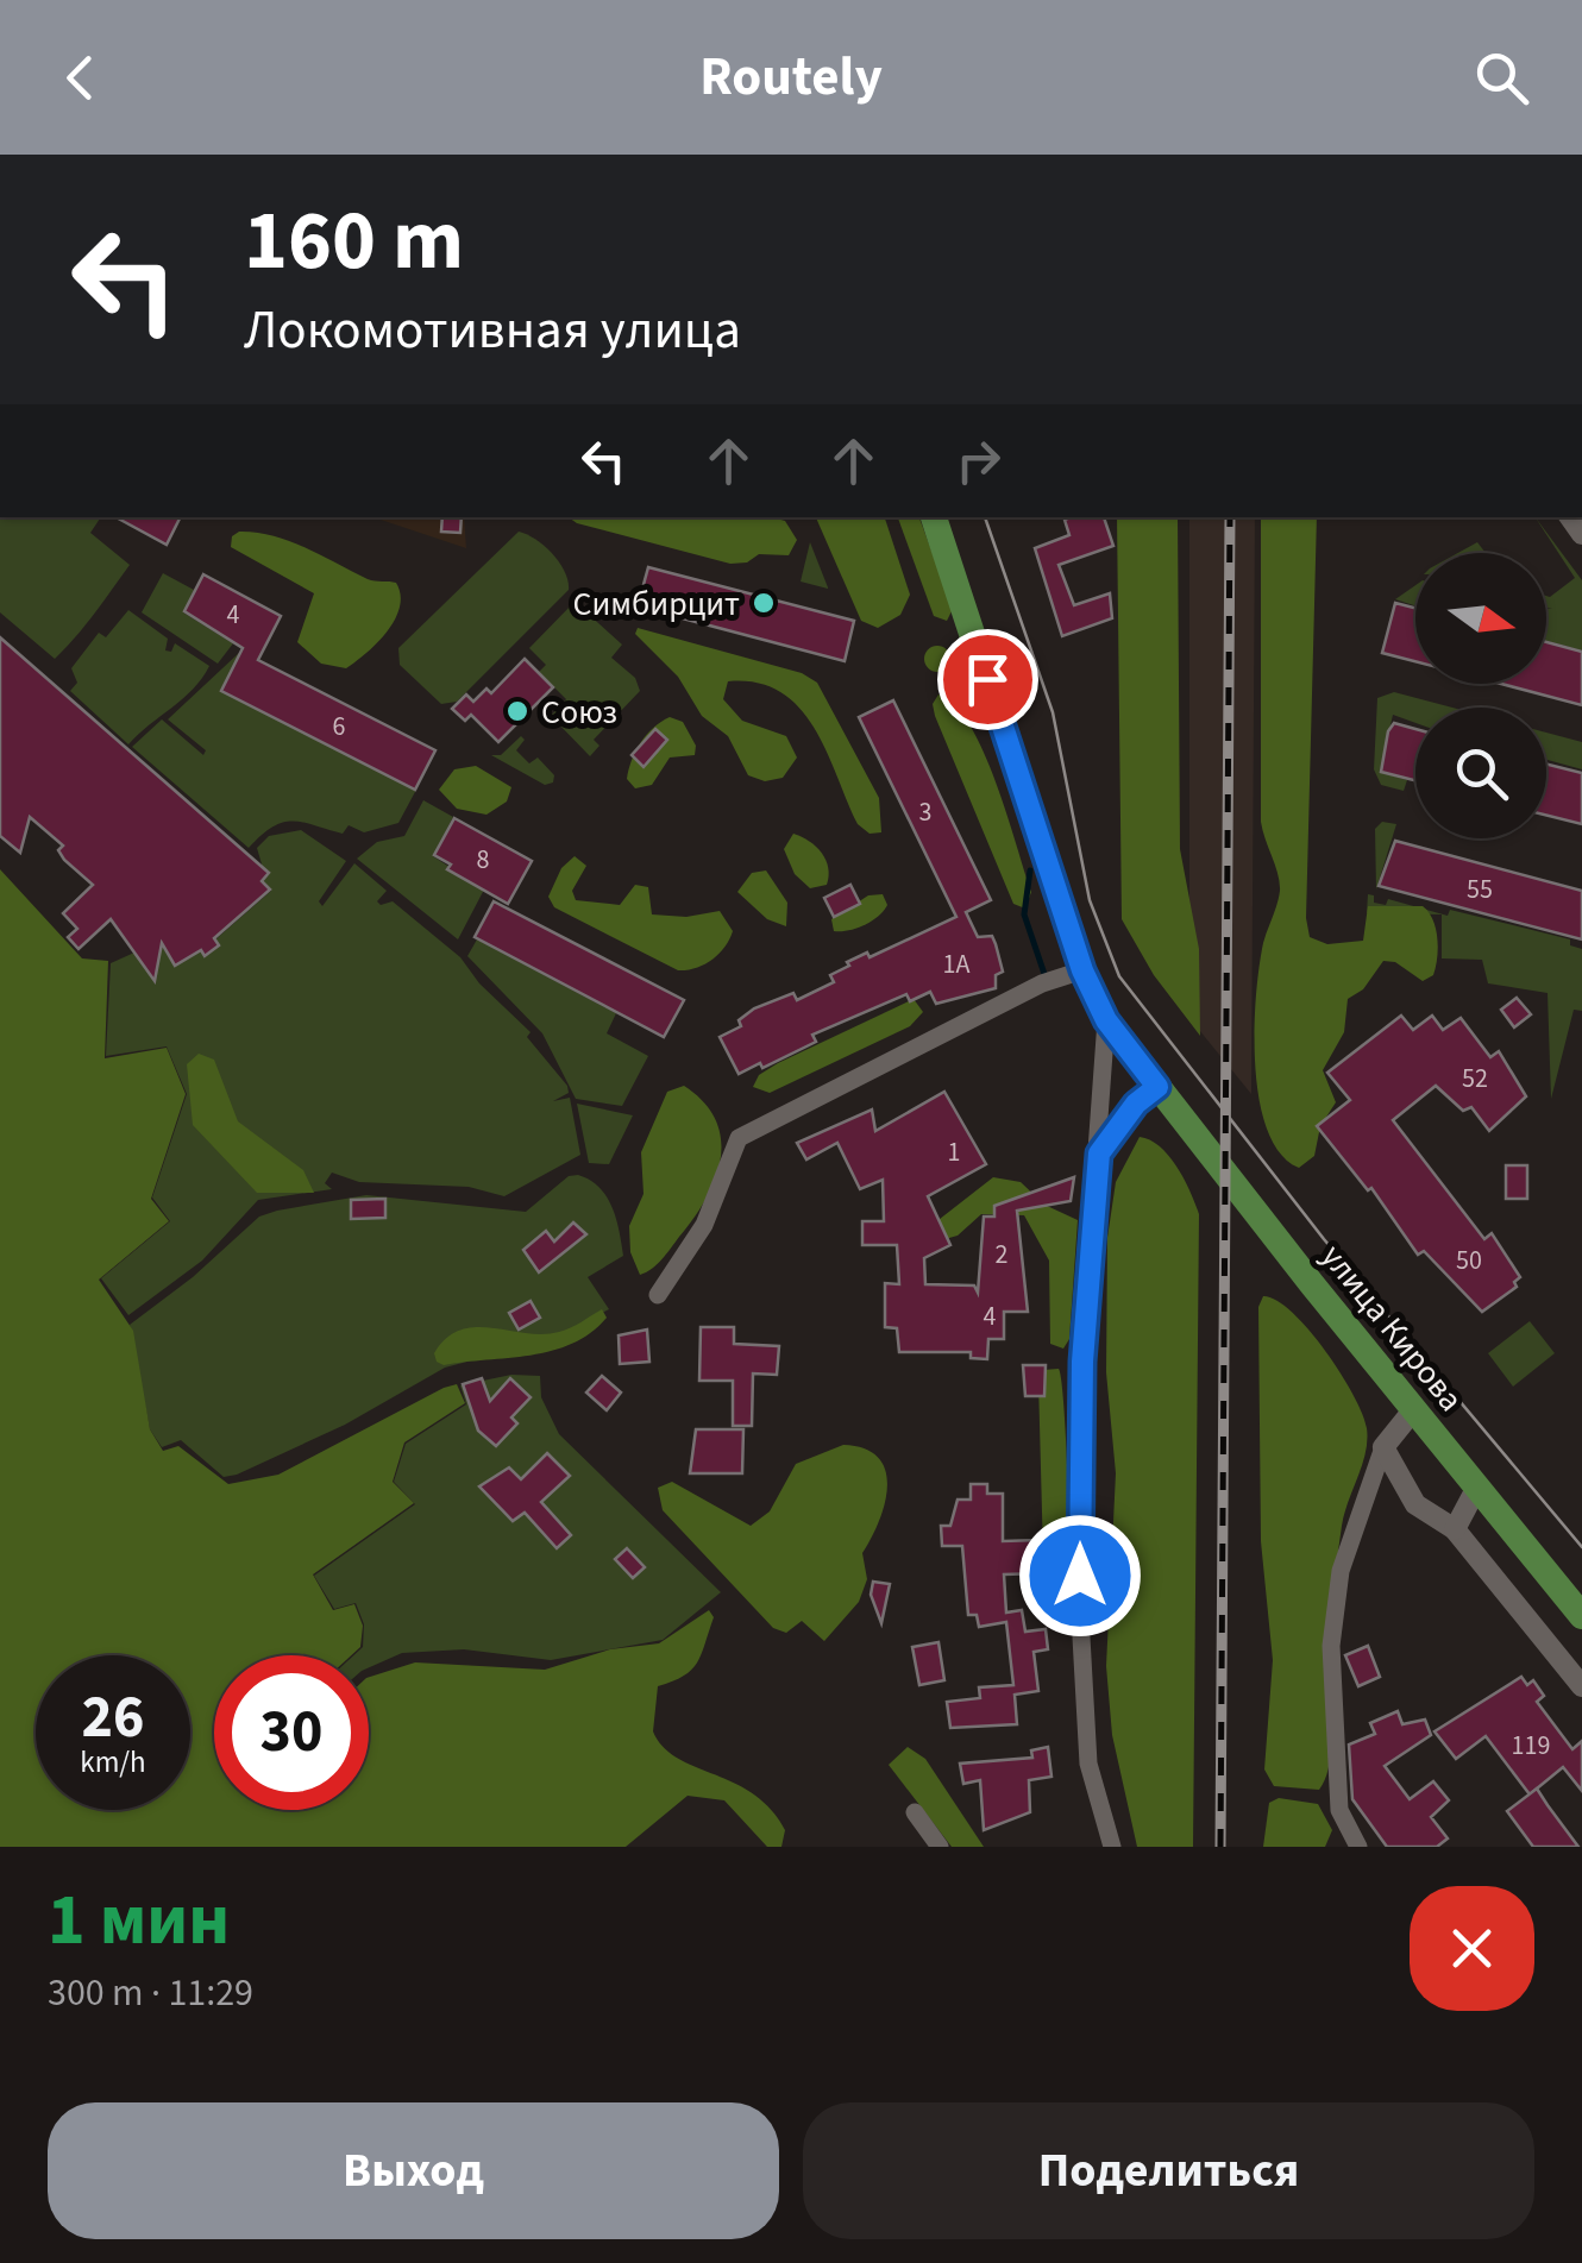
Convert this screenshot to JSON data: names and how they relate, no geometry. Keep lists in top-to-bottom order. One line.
{"streets":{"main road":["улица Кирова"]},"places":["Симбирцит","Союз"],"house_numbers":["4","6","3","8","55","1А","52","1","2","50","4","119"],"north":"right","page":{"header":"Routely","turn":["160 m","Локомотивная улица"],"speed":"26 km/h","limit":"30","heading":["1 мин","300 m · 11:29"],"buttons":["Выход","Поделиться"]}}
